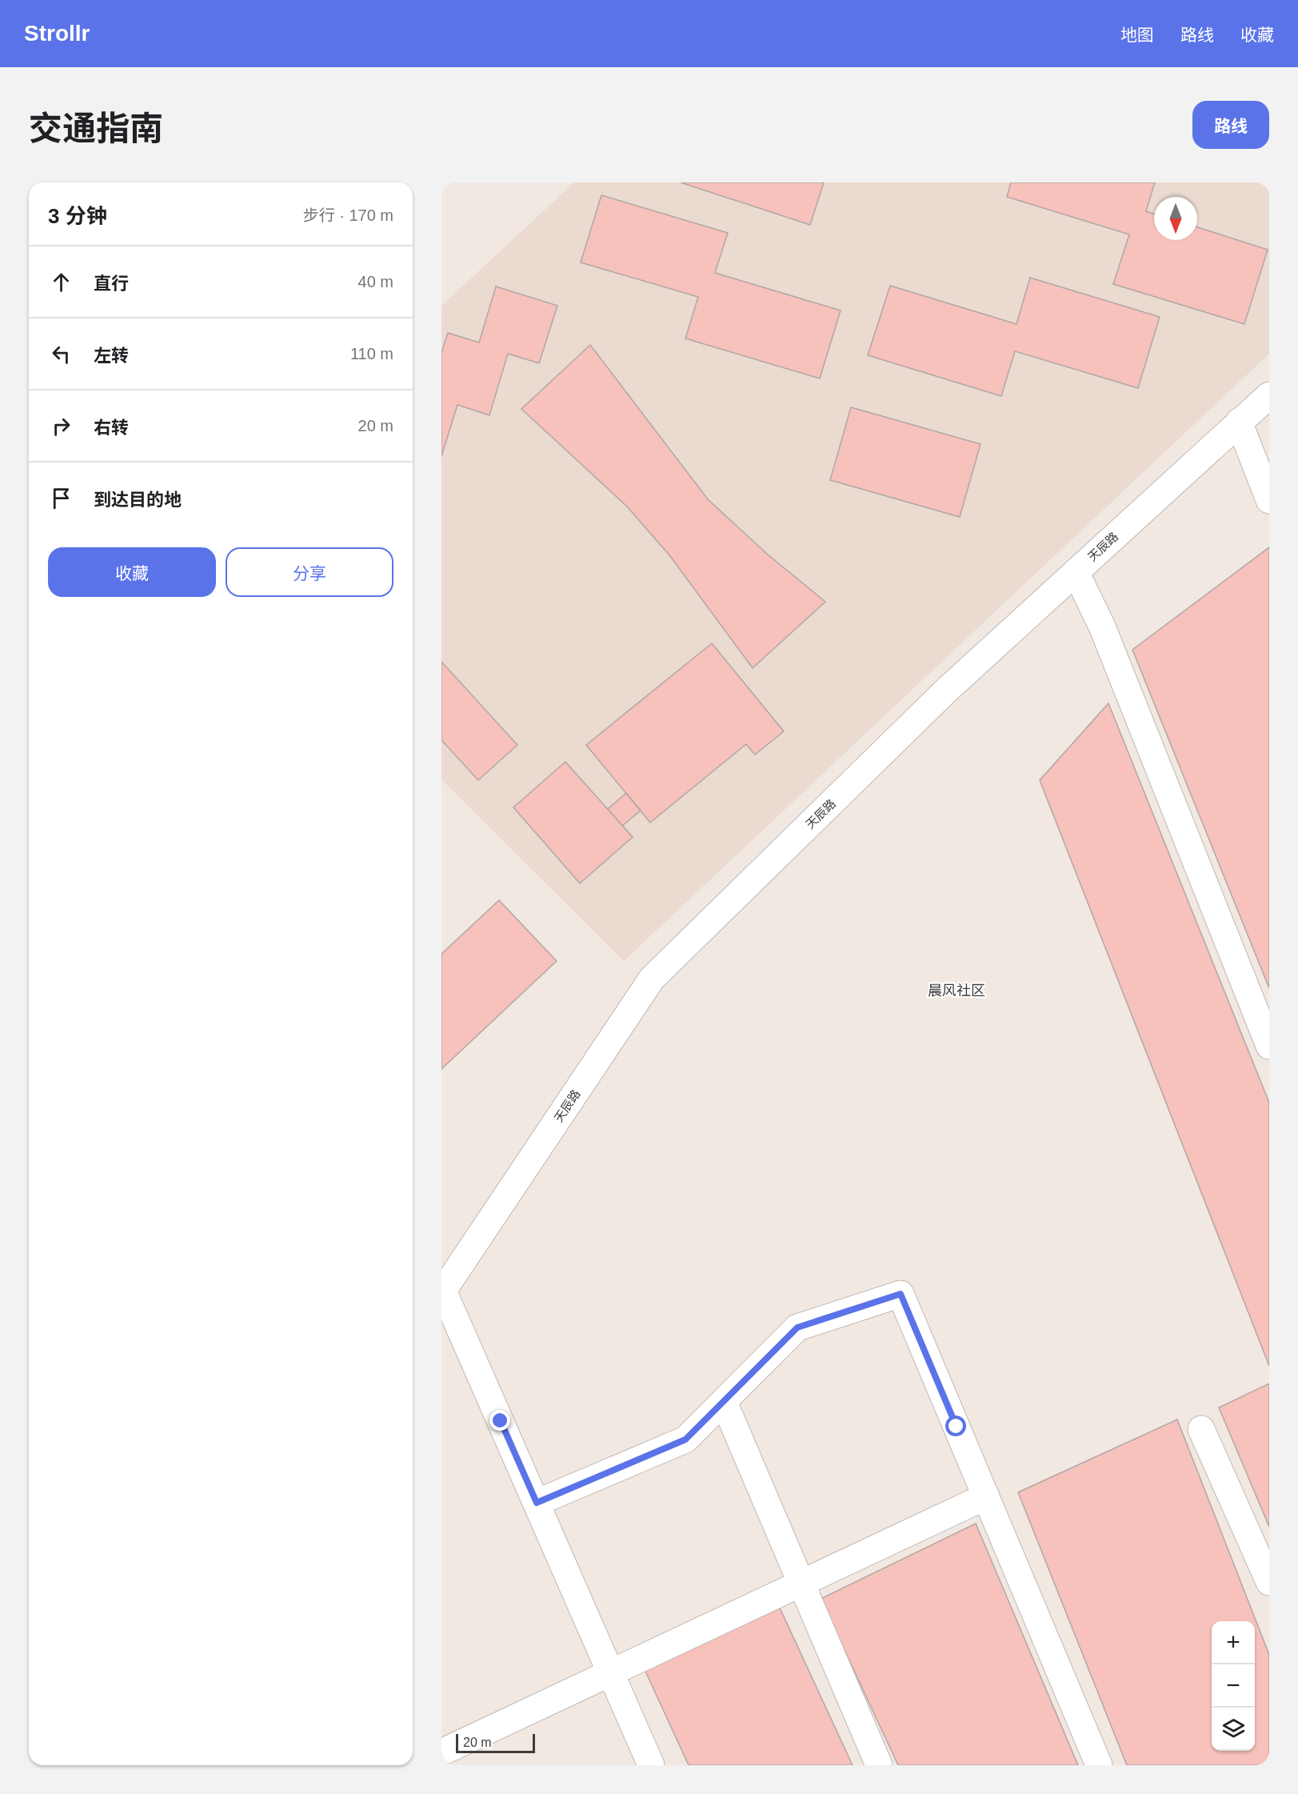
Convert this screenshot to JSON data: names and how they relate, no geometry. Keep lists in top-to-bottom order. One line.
{"streets":{"street":["天辰路"]},"districts":["晨风社区"],"scale_bar":"20 m","north":"bottom","page":{"header":"Strollr","nav":["地图","路线","收藏"],"title":"交通指南","buttons":["路线",["收藏","分享"]],"heading":["3 分钟","步行 · 170 m"],"list":[["直行","40 m"],["左转","110 m"],["右转","20 m"],"到达目的地"],"map_buttons":["+","−"],"scale":"20 m"}}
